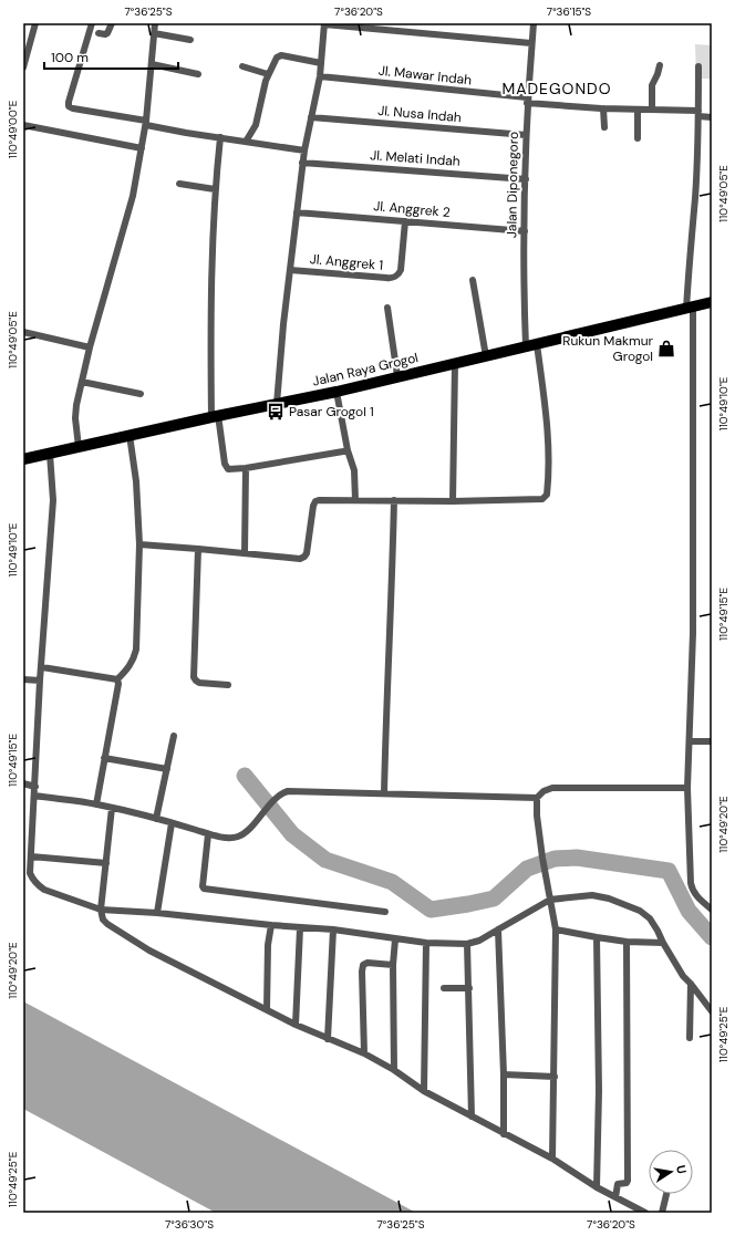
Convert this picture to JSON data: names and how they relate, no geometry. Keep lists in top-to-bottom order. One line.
{"streets":{"main road":["Jalan Raya Grogol"],"street":["Jl. Mawar Indah","Jl. Nusa Indah","Jl. Melati Indah","Jalan Diponegoro","Jl. Anggrek 2","Jl. Anggrek 1"]},"crossings":[["Jl. Mawar Indah","Jalan Diponegoro"],["Jl. Nusa Indah","Jalan Diponegoro"],["Jl. Melati Indah","Jalan Diponegoro"],["Jalan Diponegoro","Jl. Anggrek 2"],["Jalan Diponegoro","Jalan Raya Grogol"],["Jl. Anggrek 2","Jl. Anggrek 1"]],"districts":["MADEGONDO"],"places":{"shop":["Rukun Makmur Grogol"],"bus stop":["Pasar Grogol 1"]},"scale_bar":"100 m","north":"right","coordinates":["7°36'25\"S","7°36'20\"S","7°36'15\"S","110°49'00\"E","110°49'05\"E","110°49'10\"E","110°49'15\"E","110°49'20\"E","110°49'25\"E","7°36'30\"S"]}
